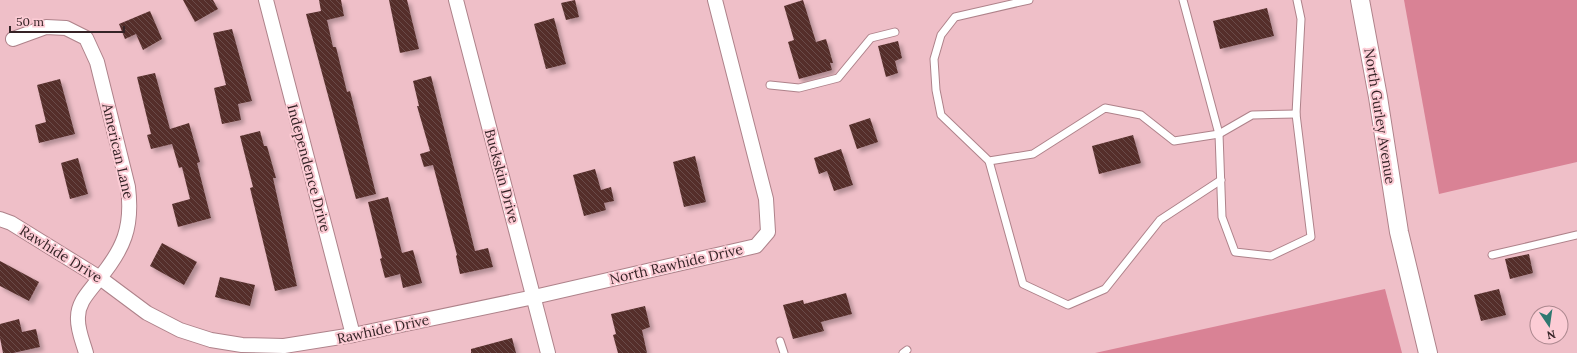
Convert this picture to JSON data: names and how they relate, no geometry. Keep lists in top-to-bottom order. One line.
{"streets":{"street":["North Gurley Avenue","American Lane","Independence Drive","Buckskin Drive","Rawhide Drive","North Rawhide Drive"]},"crossings":[["American Lane","Rawhide Drive"],["Independence Drive","Rawhide Drive"],["Buckskin Drive","Rawhide Drive"],["Buckskin Drive","North Rawhide Drive"],["Rawhide Drive","North Rawhide Drive"]],"scale_bar":"50 m","north":"bottom"}
